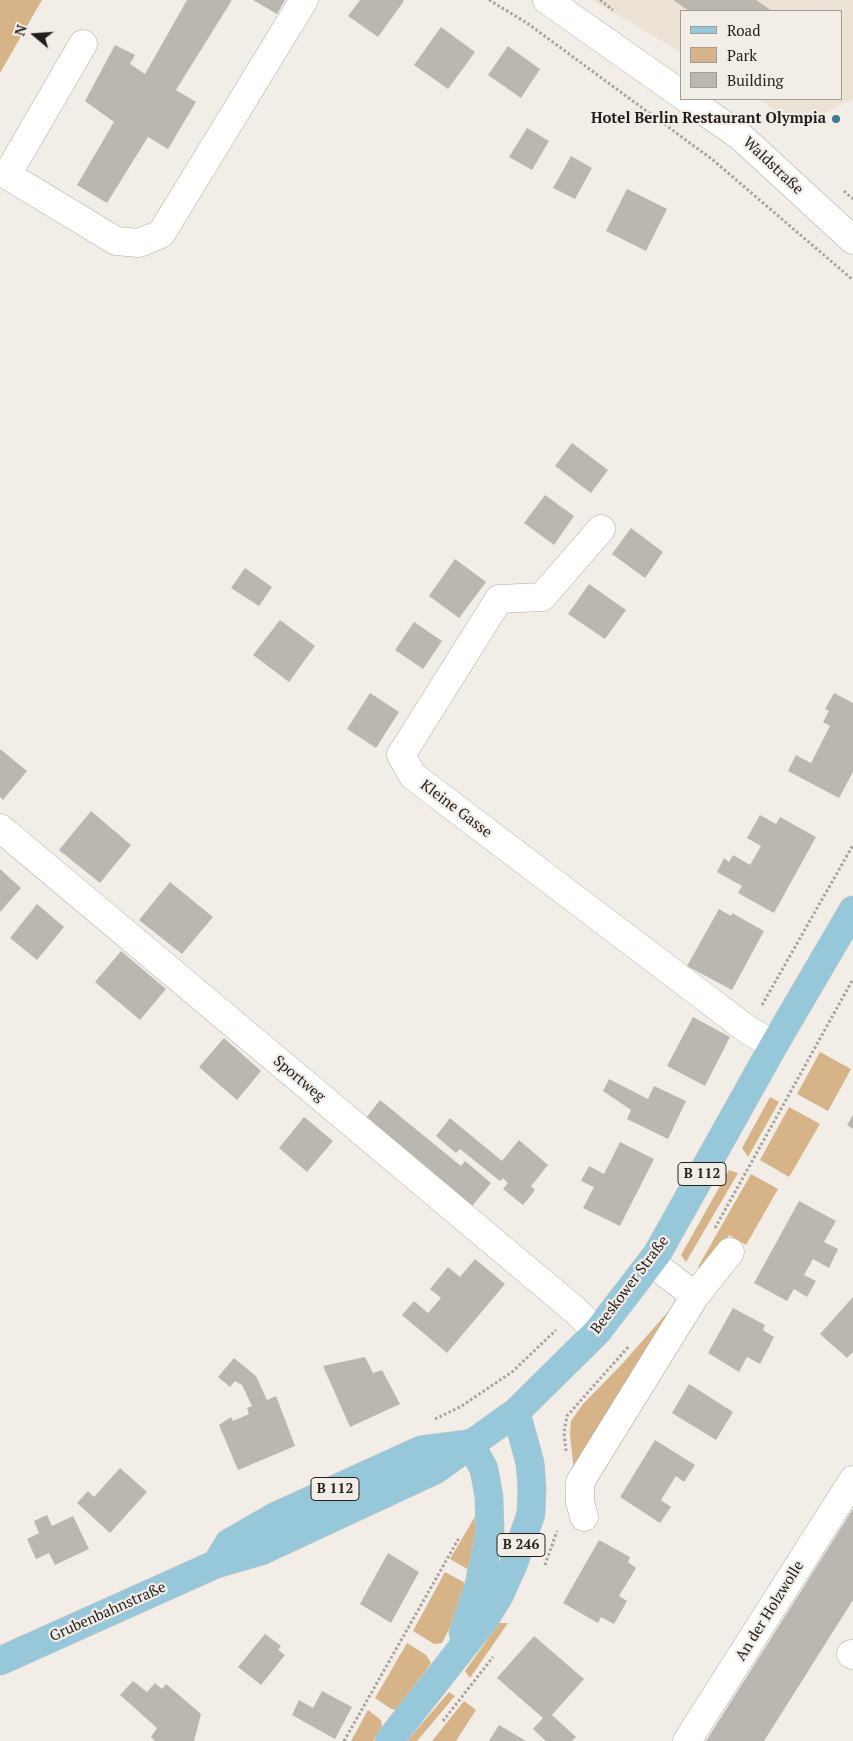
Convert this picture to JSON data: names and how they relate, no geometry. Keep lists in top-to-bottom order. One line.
{"streets":{"main road":["B 112","Beeskower Straße","B 246","Grubenbahnstraße"],"street":["Waldstraße","Kleine Gasse","Sportweg","An der Holzwolle"]},"crossings":[["Kleine Gasse","Beeskower Straße"],["Sportweg","Beeskower Straße"],["Beeskower Straße","B 246"],["Beeskower Straße","Grubenbahnstraße"],["B 246","Grubenbahnstraße"]],"places":["Hotel Berlin Restaurant Olympia"],"legend":["Road","Park","Building"],"north":"left"}
